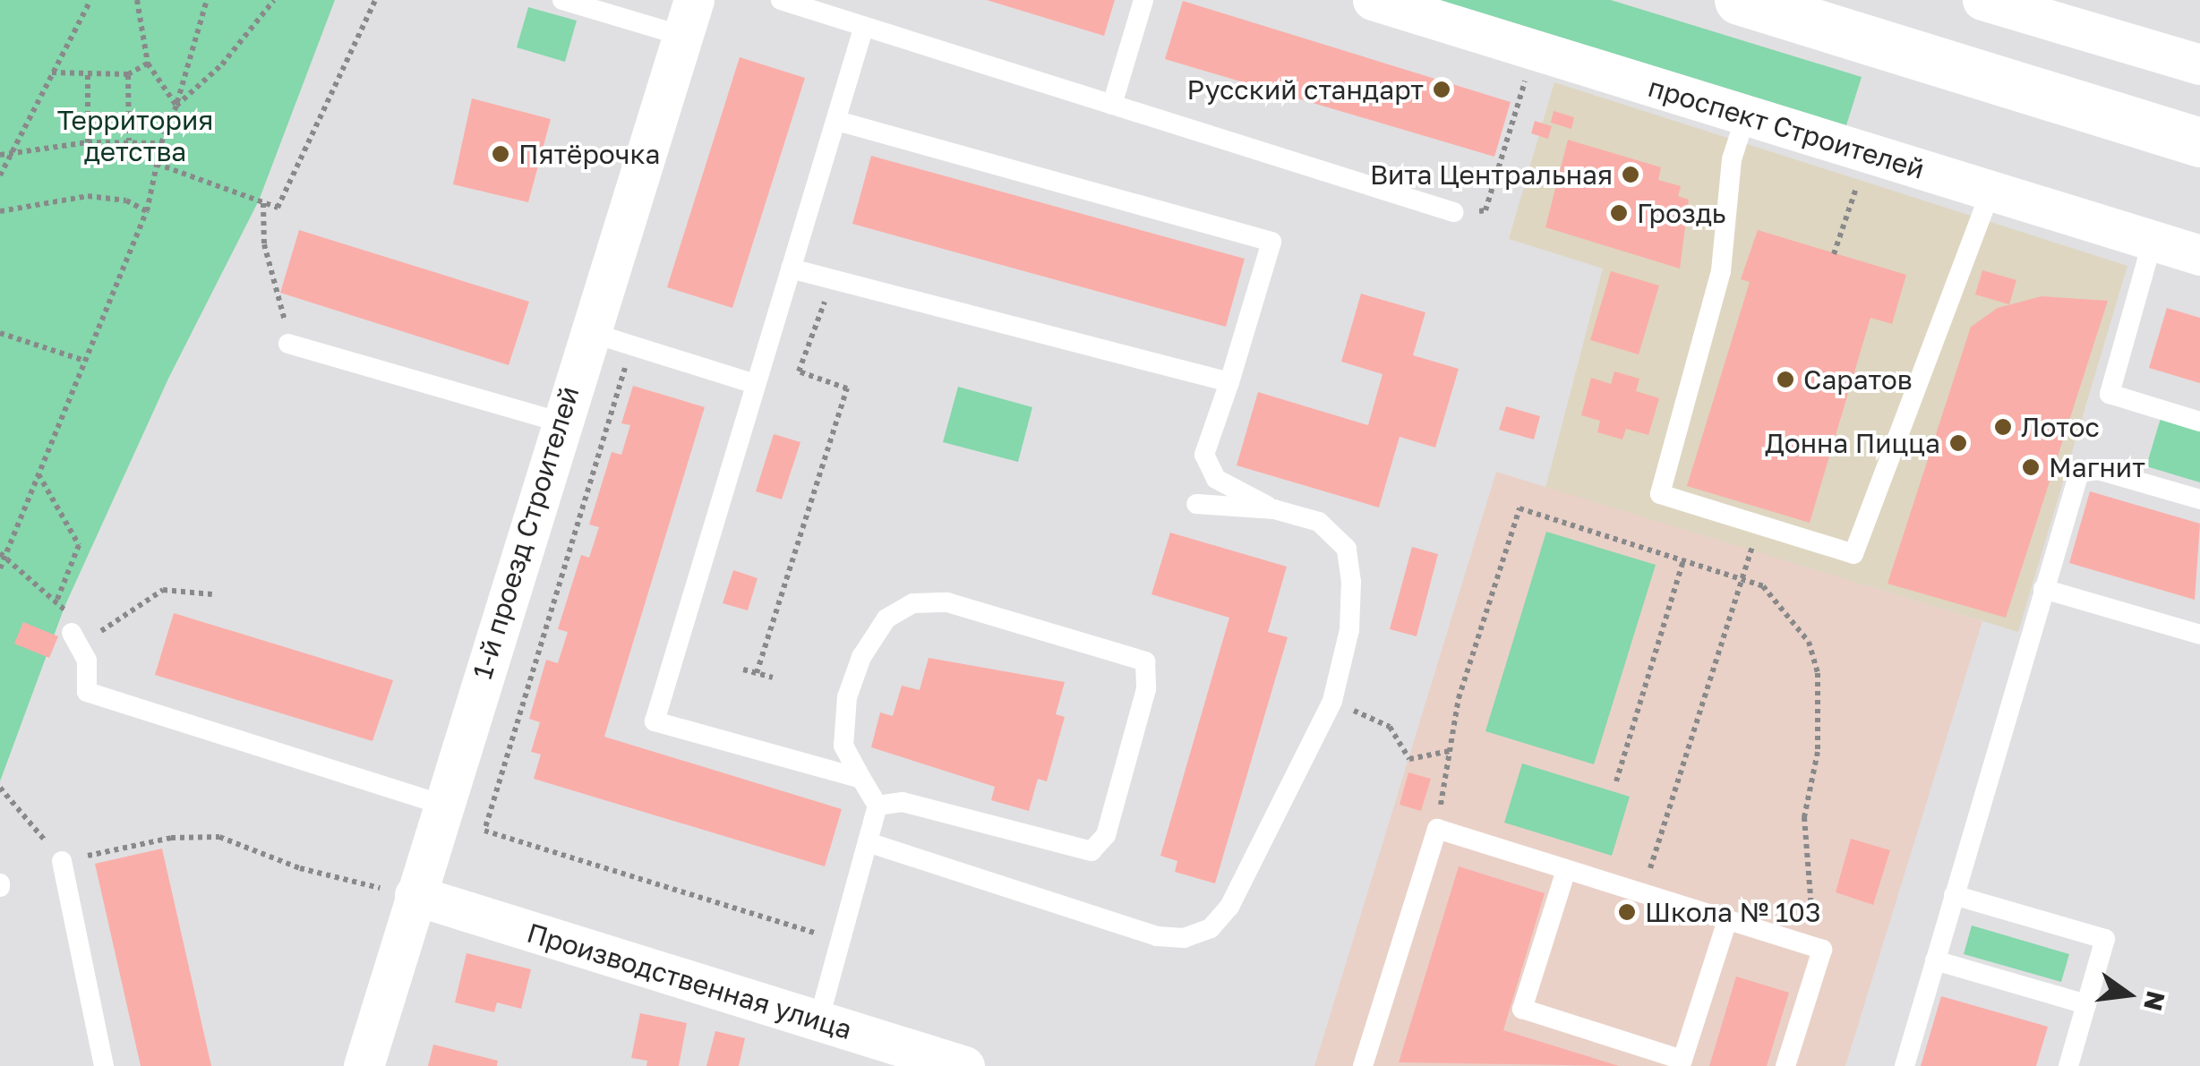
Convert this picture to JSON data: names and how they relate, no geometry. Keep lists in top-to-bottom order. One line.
{"streets":{"street":["проспект Строителей","1-й проезд Строителей","Производственная улица"]},"crossings":[["1-й проезд Строителей","Производственная улица"]],"parks":["Территория детства"],"places":["Русский стандарт","Пятёрочка","Вита Центральная","Гроздь","Саратов","Лотос","Донна Пицца","Магнит","Школа № 103"],"north":"right"}
